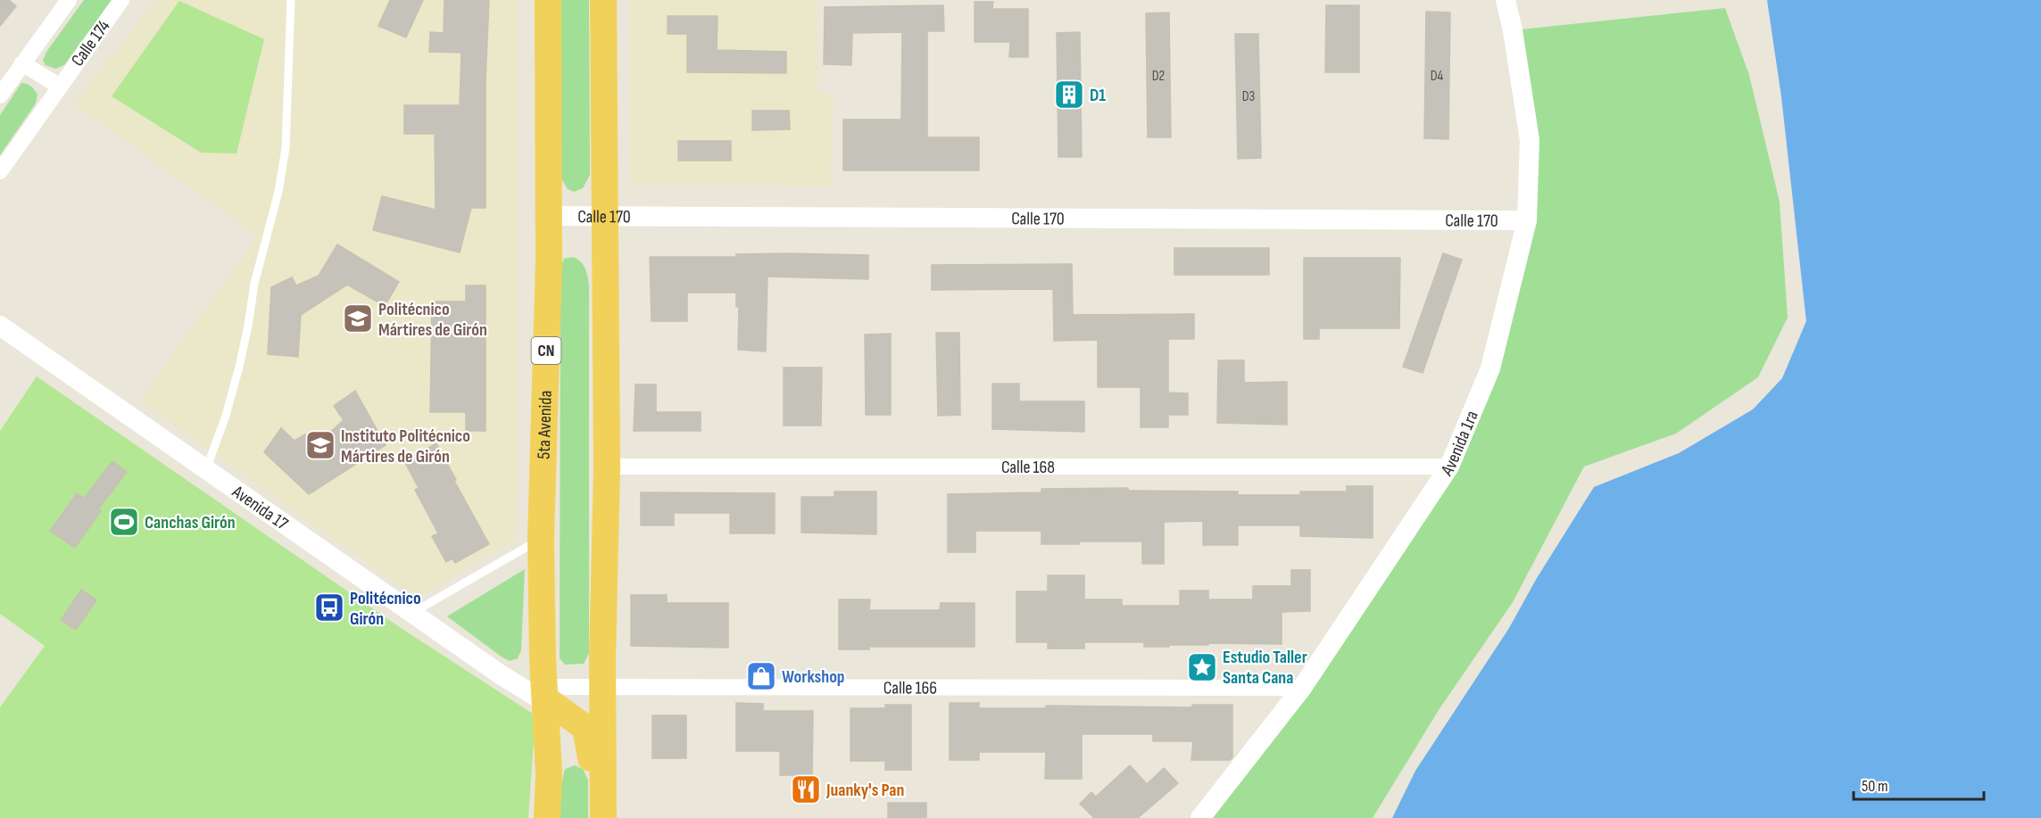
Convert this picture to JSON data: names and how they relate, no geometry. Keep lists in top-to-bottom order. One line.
{"streets":{"highway":["CN","5ta Avenida"],"street":["Calle 174","Calle 170","Avenida 1ra","Calle 168","Avenida 17","Calle 166"]},"crossings":[["Calle 170","5ta Avenida"],["Calle 170","Avenida 1ra"],["5ta Avenida","Avenida 17"],["5ta Avenida","Calle 166"],["Avenida 1ra","Calle 168"],["Avenida 1ra","Calle 166"],["Avenida 17","Calle 166"]],"places":{"building":["D1"],"school or university":["Politécnico Mártires de Girón","Instituto Politécnico Mártires de Girón"],"sports":["Canchas Girón"],"bus stop":["Politécnico Girón"],"place":["Estudio Taller Santa Cana"],"shop":["Workshop"],"restaurant":["Juanky's Pan"]},"house_numbers":["D2","D4","D3"],"scale_bar":"50 m"}
